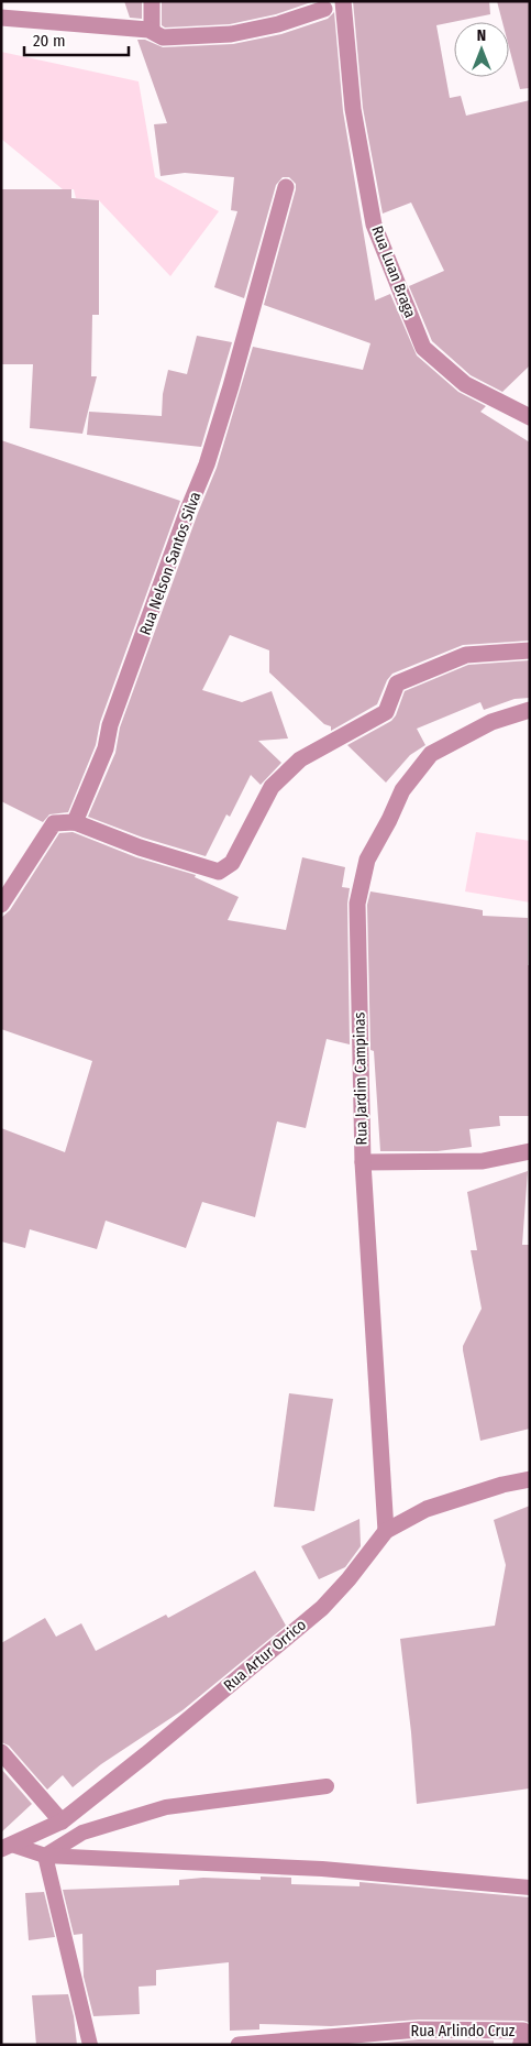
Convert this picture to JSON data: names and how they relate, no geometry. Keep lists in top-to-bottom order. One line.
{"streets":{"street":["Rua Luan Braga","Rua Nelson Santos Silva","Rua Jardim Campinas","Rua Artur Orrico","Rua Arlindo Cruz"]},"crossings":[["Rua Jardim Campinas","Rua Artur Orrico"]],"scale_bar":"20 m","north":"top"}
